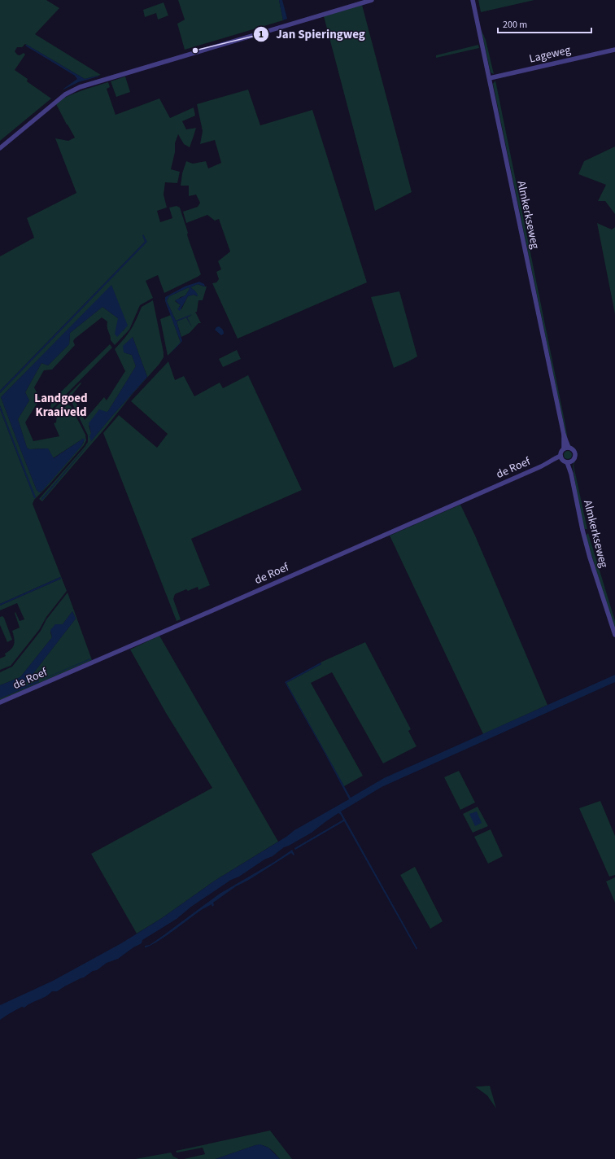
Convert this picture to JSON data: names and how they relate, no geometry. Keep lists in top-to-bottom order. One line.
{"streets":{"street":["Lageweg","Almkerkseweg","de Roef"]},"crossings":[["Lageweg","Almkerkseweg"],["Almkerkseweg","de Roef"]],"districts":["Landgoed Kraaiveld"],"places":["Jan Spieringweg"],"scale_bar":"200 m"}
